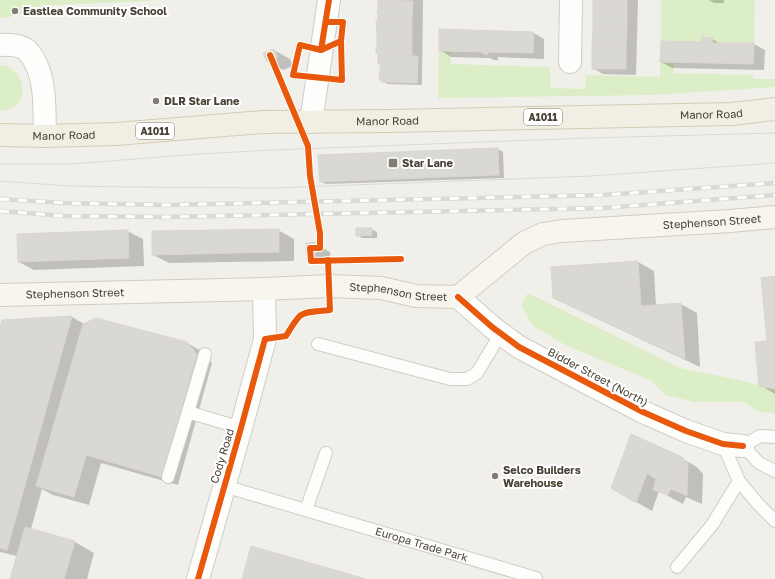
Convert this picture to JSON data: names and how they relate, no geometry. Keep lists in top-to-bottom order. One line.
{"streets":{"main road":["Manor Road","A1011","Stephenson Street"],"street":["Bidder Street (North)","Cody Road"],"lane":["Europa Trade Park"]},"crossings":[["Stephenson Street","Bidder Street (North)"],["Stephenson Street","Cody Road"],["Cody Road","Europa Trade Park"]],"places":{"other":["Eastlea Community School","DLR Star Lane","Selco Builders Warehouse"],"transit":["Star Lane"]}}
